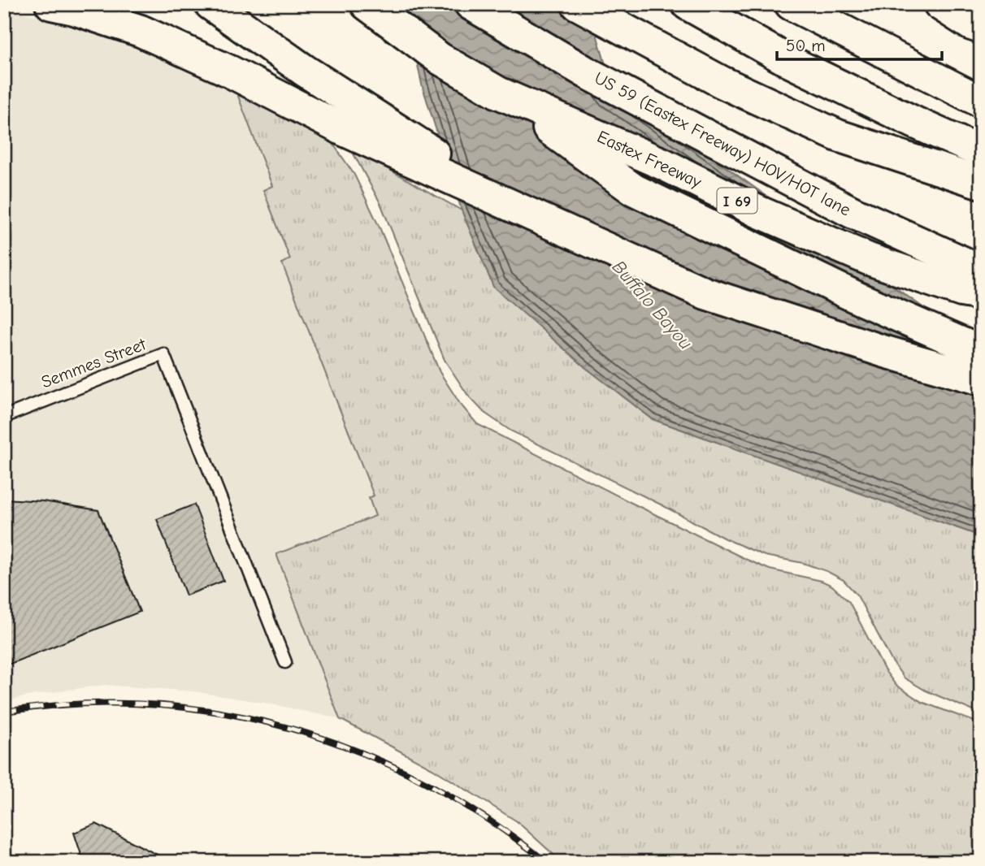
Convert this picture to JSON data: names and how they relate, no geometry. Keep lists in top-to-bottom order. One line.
{"streets":{"highway":["US 59 (Eastex Freeway) HOV/HOT lane","Eastex Freeway","I 69"],"lane":["Semmes Street"]},"water":["Buffalo Bayou"],"scale_bar":"50 m"}
